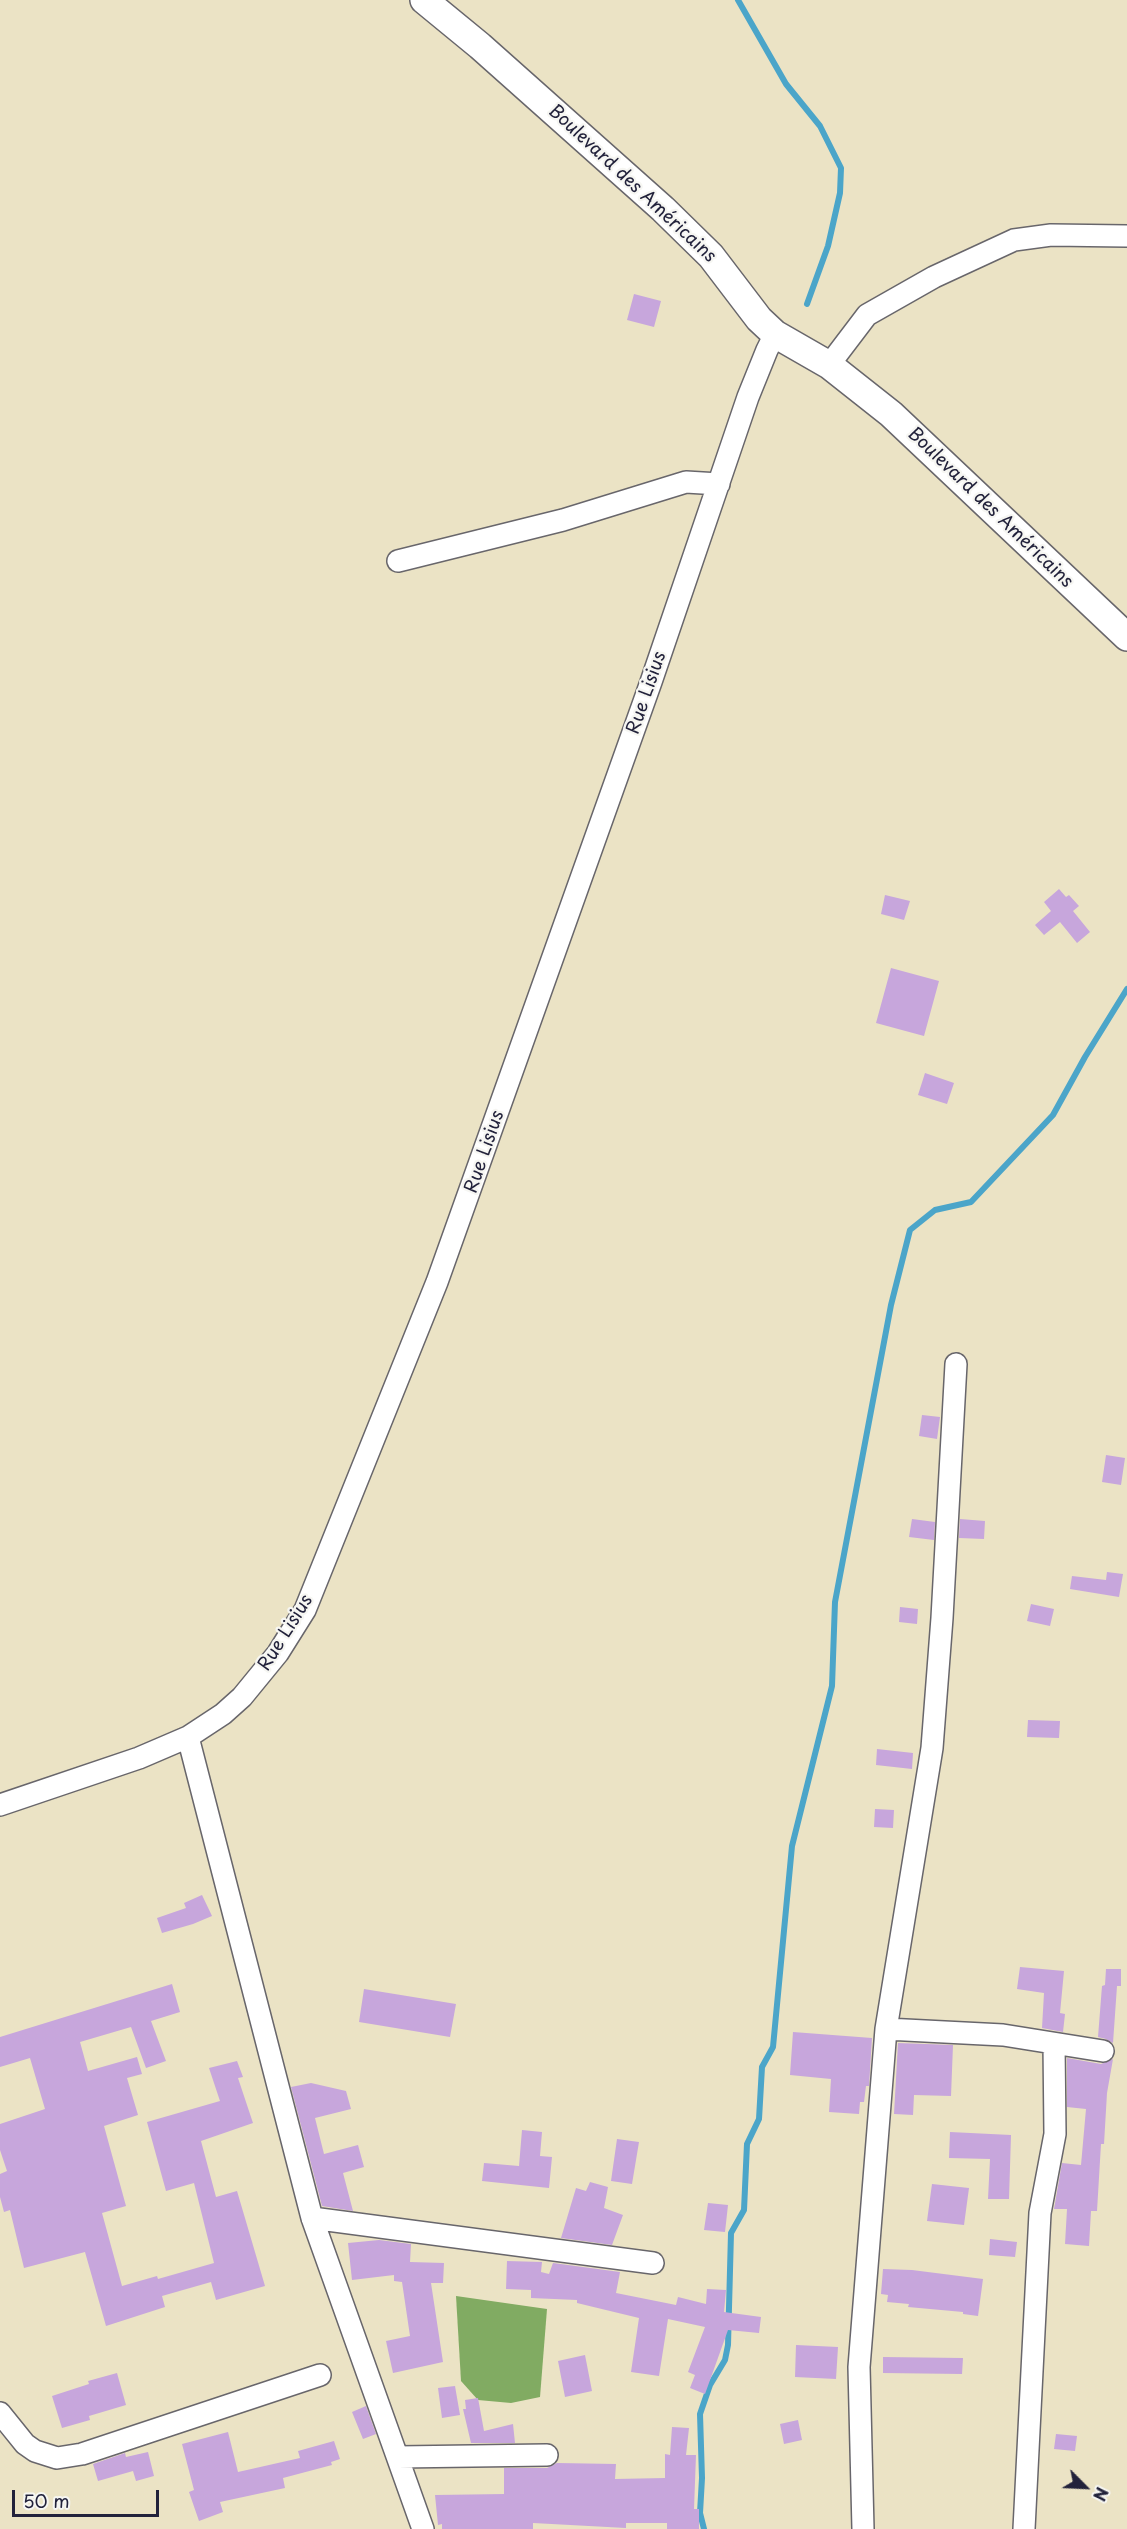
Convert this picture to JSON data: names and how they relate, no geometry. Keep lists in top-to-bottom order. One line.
{"streets":{"main road":["Boulevard des Américains"],"street":["Rue Lisius"]},"crossings":[["Boulevard des Américains","Rue Lisius"]],"scale_bar":"50 m","north":"bottom right"}
